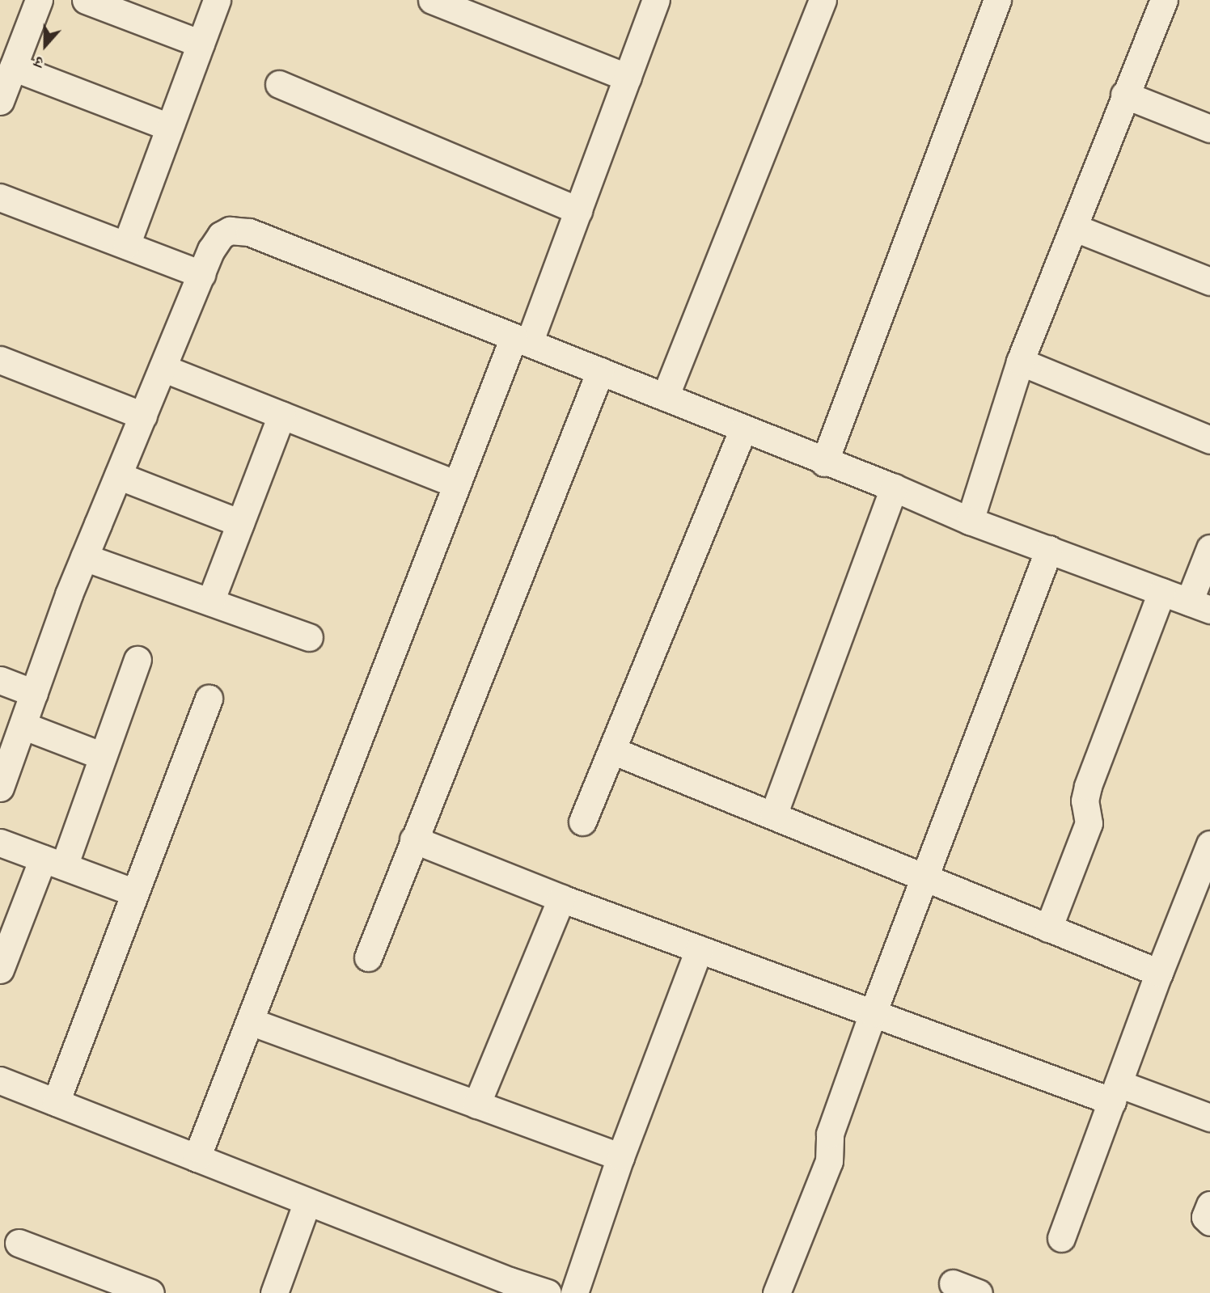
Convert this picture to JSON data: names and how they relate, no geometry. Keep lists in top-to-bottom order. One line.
{"north":"bottom"}
